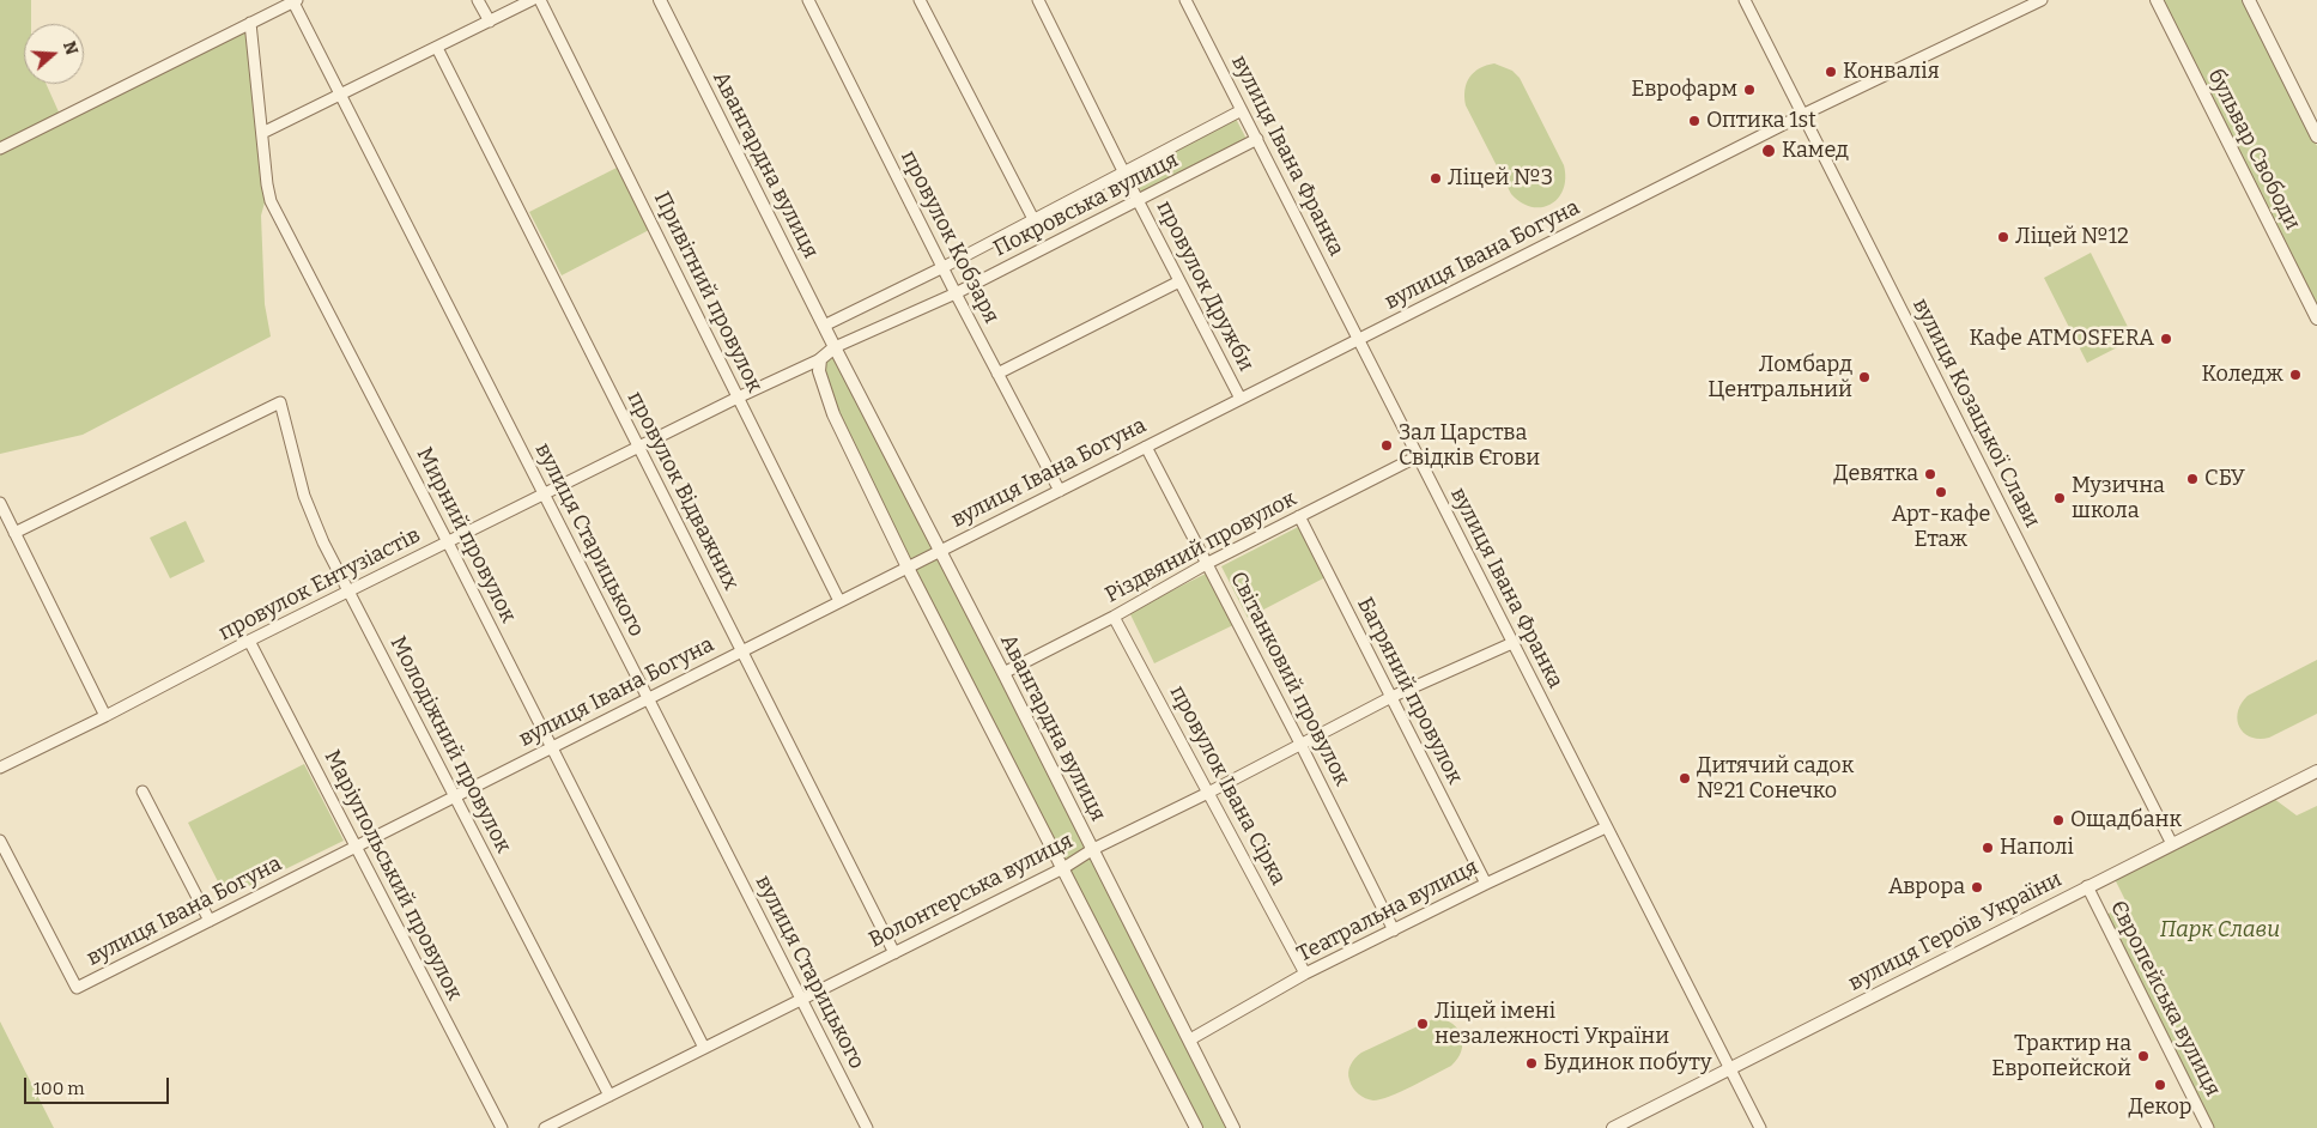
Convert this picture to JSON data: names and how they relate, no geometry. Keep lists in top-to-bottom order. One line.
{"streets":{"street":["бульвар Свободи","вулиця Івана Франка","Авангардна вулиця","Покровська вулиця","провулок Кобзаря","вулиця Івана Богуна","провулок Дружби","Привітний провулок","вулиця Козацької Слави","провулок Відважних","Мирний провулок","вулиця Старицького","Різдвяний провулок","провулок Ентузіастів","Світанковий провулок","Багряний провулок","Молодіжний провулок","провулок Івана Сірка","Маріупольський провулок","Волонтерська вулиця","Театральна вулиця","вулиця Героїв України","Європейська вулиця"]},"crossings":[["вулиця Івана Франка","Покровська вулиця"],["вулиця Івана Франка","вулиця Івана Богуна"],["вулиця Івана Франка","Різдвяний провулок"],["вулиця Івана Франка","Волонтерська вулиця"],["вулиця Івана Франка","Театральна вулиця"],["вулиця Івана Франка","вулиця Героїв України"],["Авангардна вулиця","Покровська вулиця"],["Авангардна вулиця","вулиця Івана Богуна"],["Авангардна вулиця","Різдвяний провулок"],["Авангардна вулиця","Волонтерська вулиця"],["Авангардна вулиця","Театральна вулиця"],["Покровська вулиця","провулок Кобзаря"],["Покровська вулиця","провулок Дружби"],["провулок Кобзаря","вулиця Івана Богуна"],["вулиця Івана Богуна","провулок Дружби"],["вулиця Івана Богуна","Привітний провулок"],["вулиця Івана Богуна","вулиця Козацької Слави"],["вулиця Івана Богуна","провулок Відважних"],["вулиця Івана Богуна","Мирний провулок"],["вулиця Івана Богуна","вулиця Старицького"],["вулиця Івана Богуна","Світанковий провулок"],["вулиця Івана Богуна","Молодіжний провулок"],["вулиця Івана Богуна","Маріупольський провулок"],["Привітний провулок","провулок Ентузіастів"],["вулиця Козацької Слави","вулиця Героїв України"],["провулок Відважних","провулок Ентузіастів"],["провулок Відважних","Волонтерська вулиця"],["Мирний провулок","провулок Ентузіастів"],["Мирний провулок","Волонтерська вулиця"],["вулиця Старицького","провулок Ентузіастів"],["вулиця Старицького","Волонтерська вулиця"],["Різдвяний провулок","Світанковий провулок"],["Різдвяний провулок","Багряний провулок"],["Різдвяний провулок","провулок Івана Сірка"],["провулок Ентузіастів","Молодіжний провулок"],["провулок Ентузіастів","Маріупольський провулок"],["Світанковий провулок","Волонтерська вулиця"],["Світанковий провулок","Театральна вулиця"],["Багряний провулок","Волонтерська вулиця"],["Багряний провулок","Театральна вулиця"],["Молодіжний провулок","Волонтерська вулиця"],["провулок Івана Сірка","Волонтерська вулиця"],["провулок Івана Сірка","Театральна вулиця"],["вулиця Героїв України","Європейська вулиця"]],"parks":["Парк Слави"],"places":["Конвалія","Еврофарм","Оптика 1st","Камед","Ліцей №3","Ліцей №12","Кафе ATMOSFERA","Коледж","Ломбард Центральний","Зал Царства Свідків Єгови","Девятка","СБУ","Арт-кафе Етаж","Музична школа","Дитячий садок №21 Сонечко","Ощадбанк","Наполі","Аврора","Ліцей імені незалежності України","Трактир на Европейской","Будинок побуту","Декор"],"scale_bar":"100 m","north":"right"}
